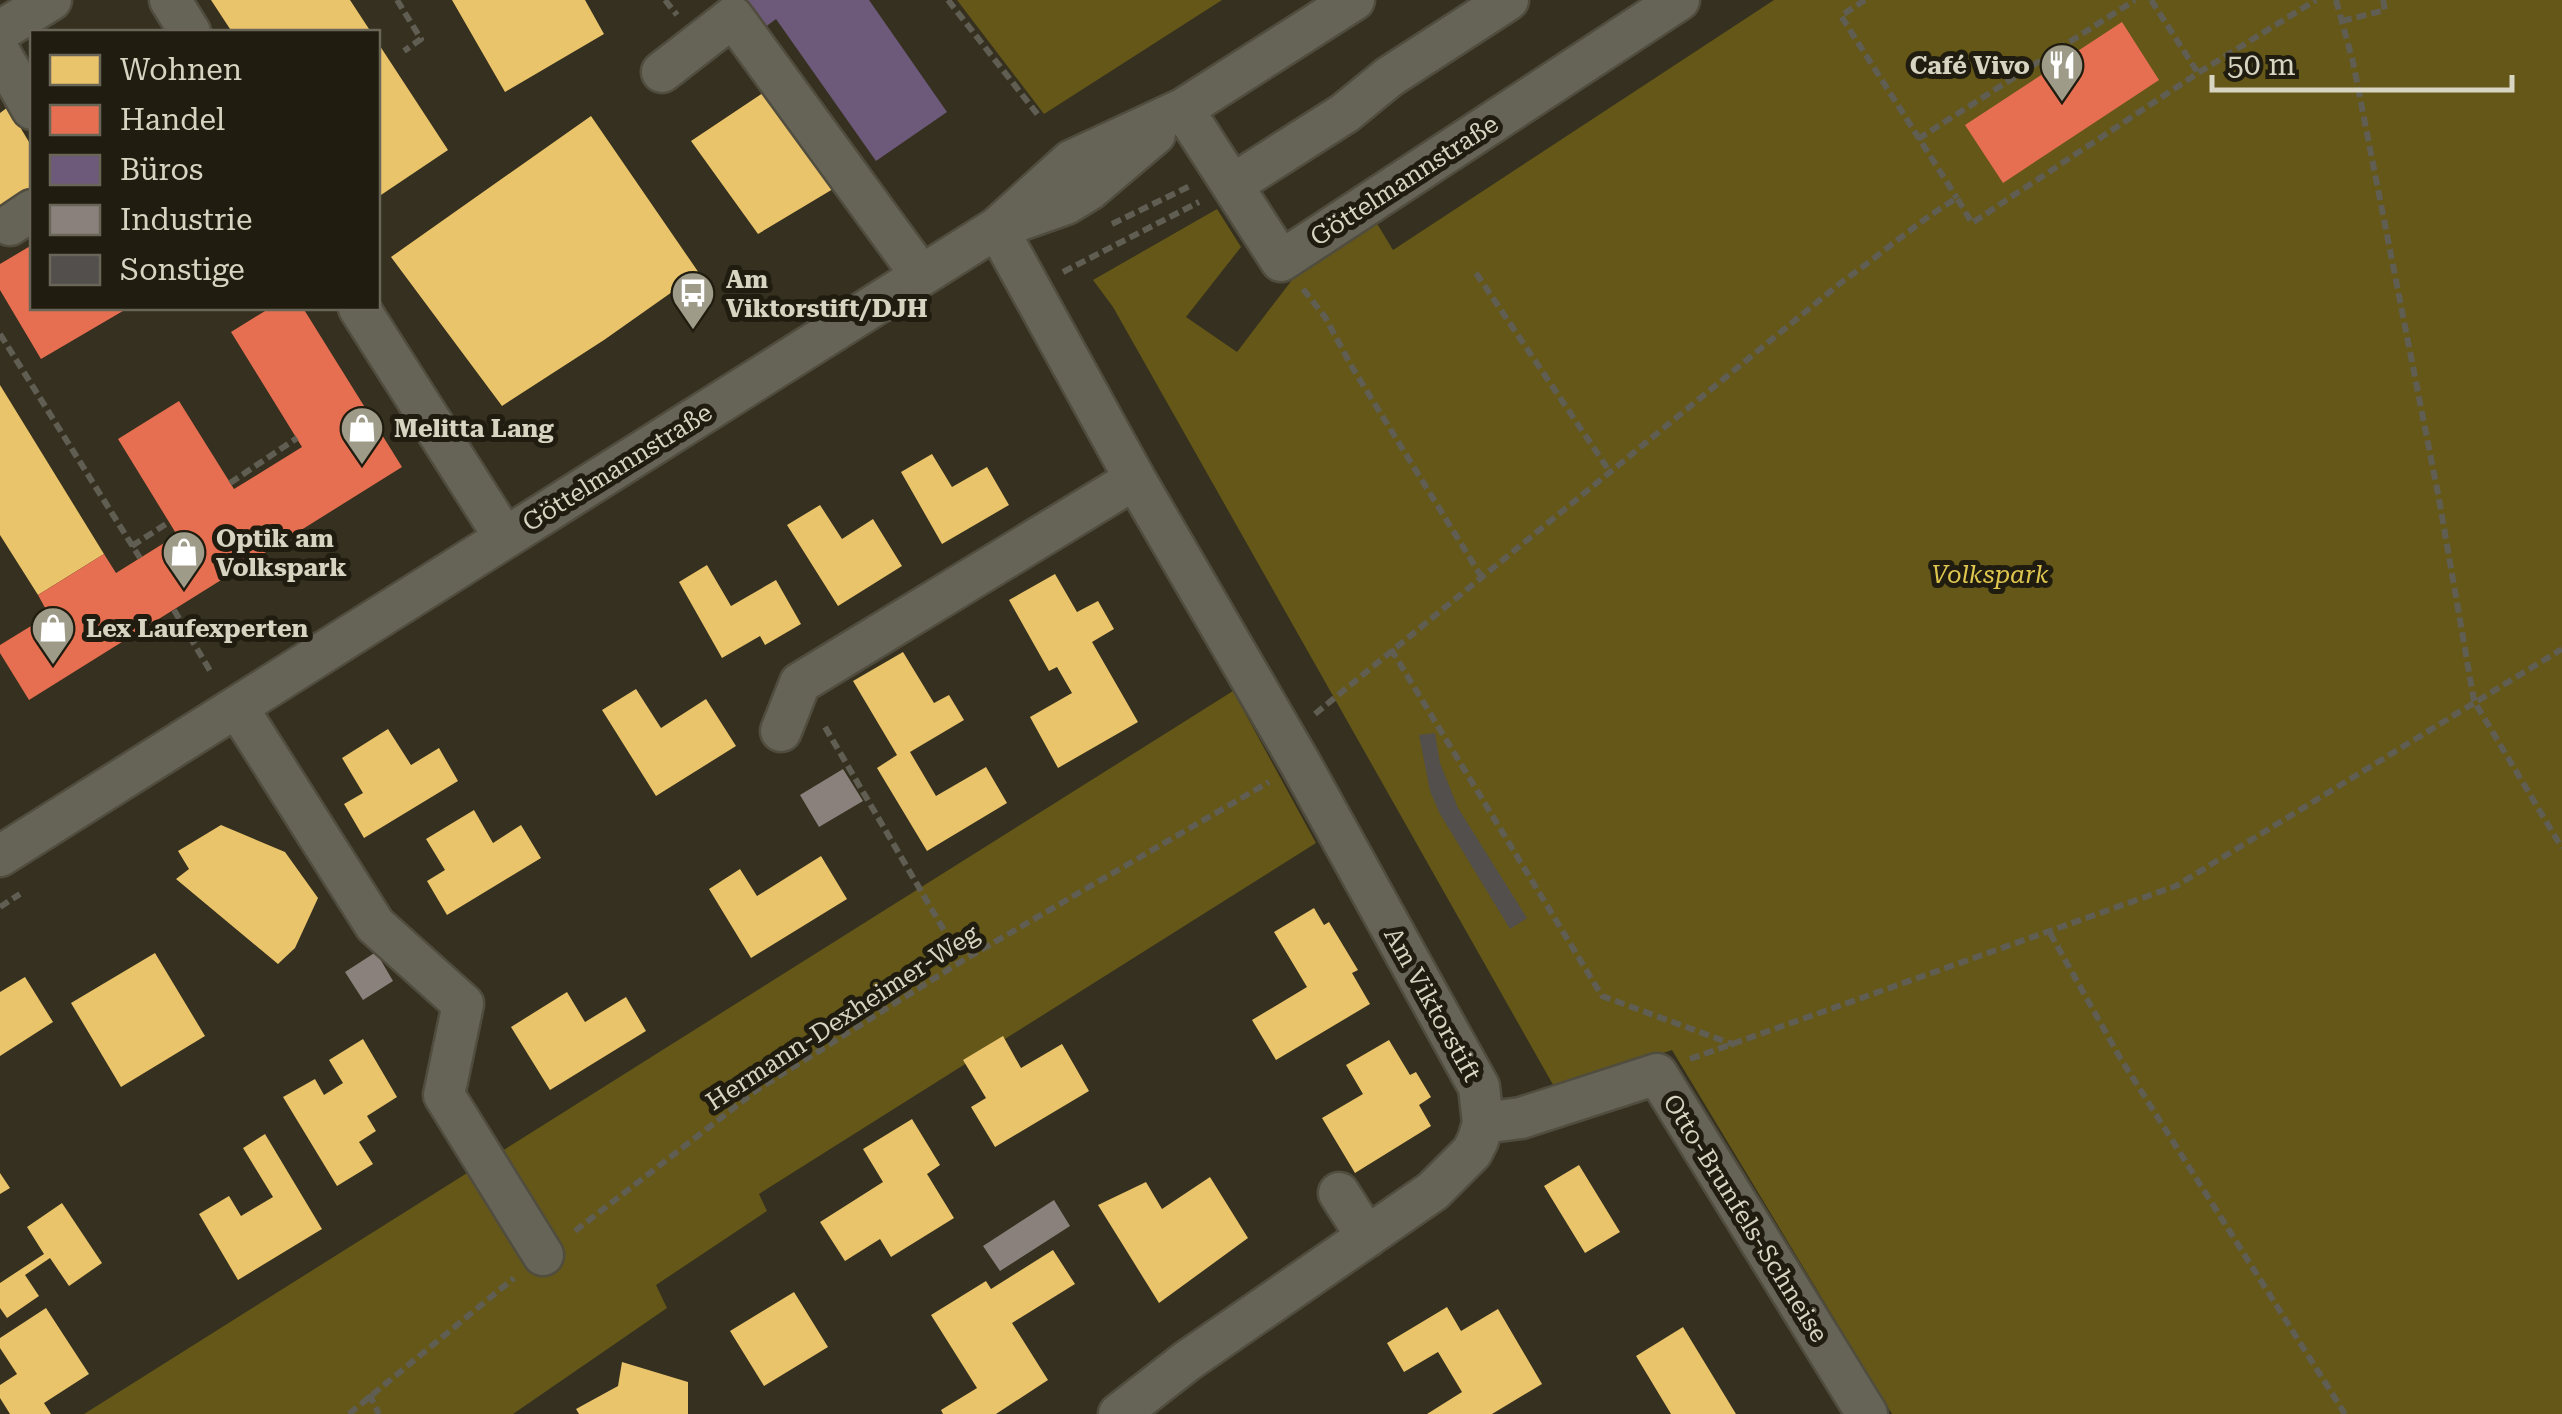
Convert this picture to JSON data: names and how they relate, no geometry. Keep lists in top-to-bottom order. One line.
{"streets":{"street":["Göttelmannstraße","Am Viktorstift","Otto-Brunfels-Schneise"],"path":["Hermann-Dexheimer-Weg"]},"crossings":[["Göttelmannstraße","Am Viktorstift"],["Am Viktorstift","Otto-Brunfels-Schneise"]],"parks":["Volkspark"],"places":{"restaurant":["Café Vivo"],"bus stop":["Am Viktorstift/DJH"],"shop":["Melitta Lang","Optik am Volkspark","Lex Laufexperten"]},"legend":["Wohnen","Handel","Büros","Industrie","Sonstige"],"scale_bar":"50 m"}
